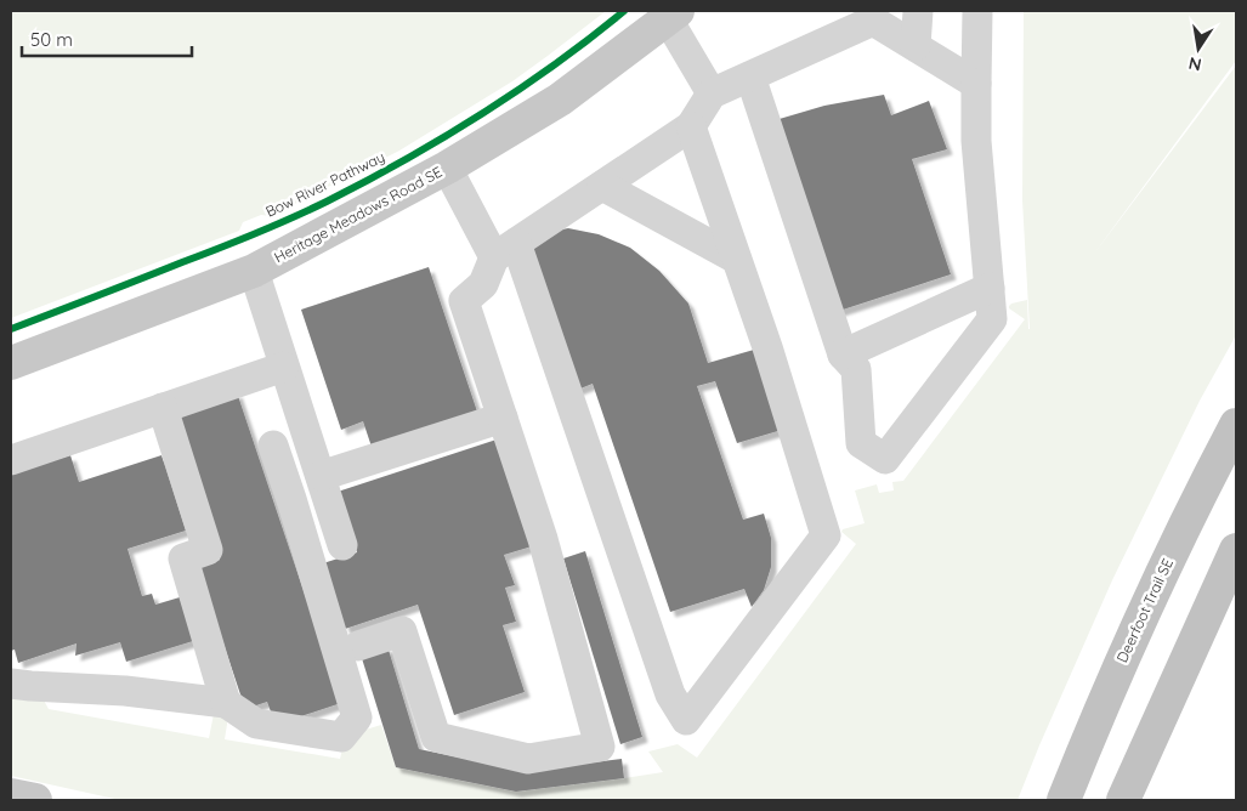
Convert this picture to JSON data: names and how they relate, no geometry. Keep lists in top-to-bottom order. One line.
{"streets":{"highway":["Deerfoot Trail SE"],"main road":["Heritage Meadows Road SE"],"cycle path":["Bow River Pathway"]},"scale_bar":"50 m","north":"bottom"}
